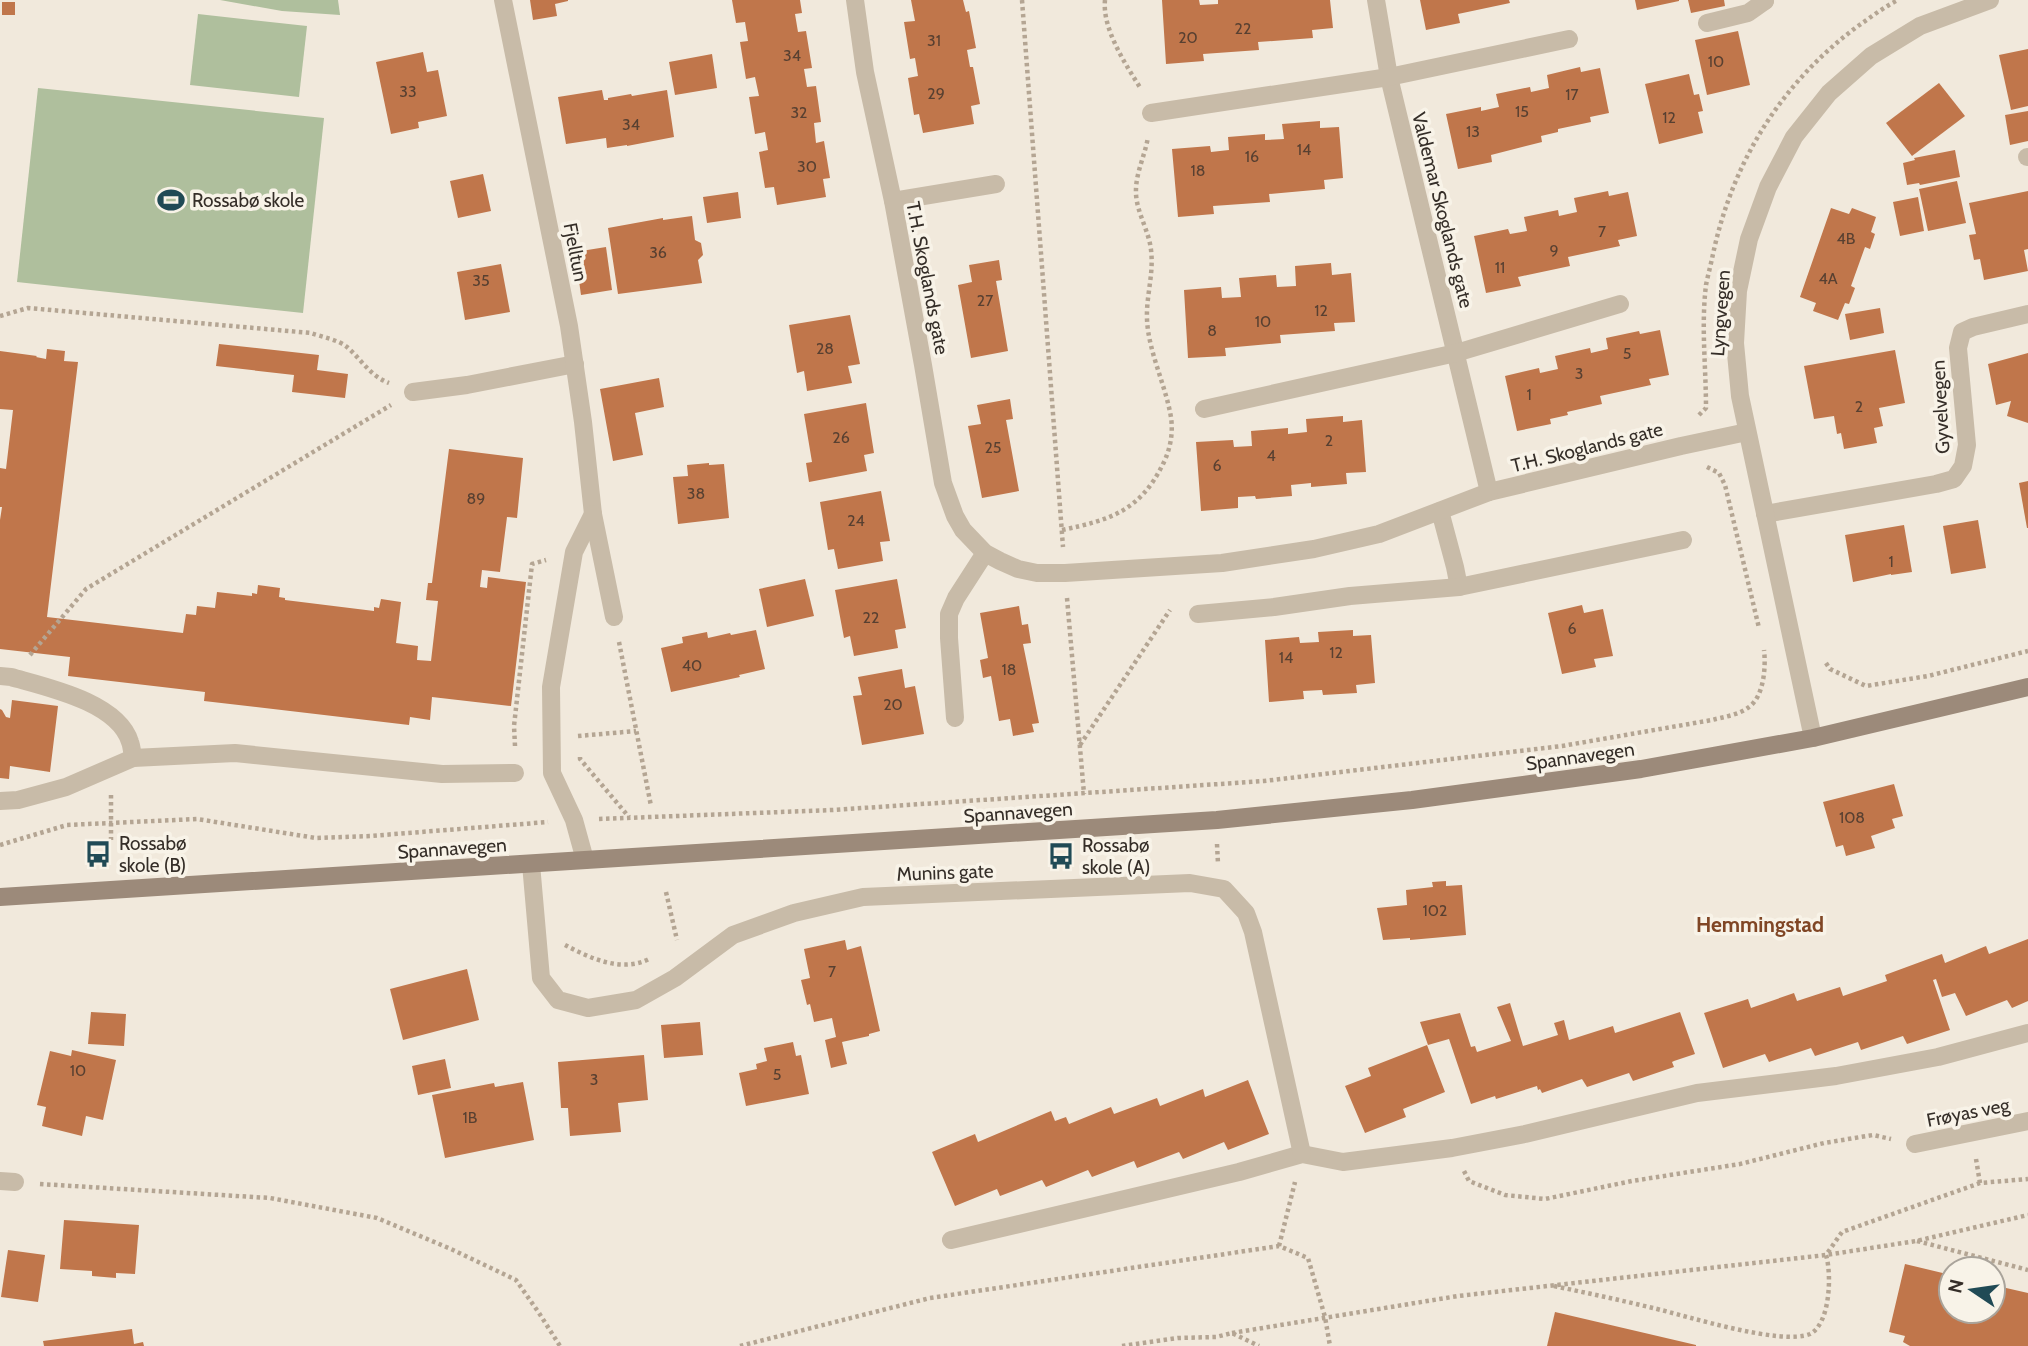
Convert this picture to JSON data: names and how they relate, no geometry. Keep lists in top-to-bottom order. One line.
{"streets":{"main road":["Spannavegen"],"street":["Valdemar Skoglands gate","Fjelltun","T.H. Skoglands gate","Lyngvegen","Gyvelvegen","Munins gate","Frøyas veg"]},"crossings":[["Valdemar Skoglands gate","T.H. Skoglands gate"],["T.H. Skoglands gate","Lyngvegen"],["Lyngvegen","Gyvelvegen"],["Lyngvegen","Spannavegen"],["Spannavegen","Munins gate"]],"districts":["Hemmingstad"],"places":{"sports":["Rossabø skole"],"bus stop":["Rossabø skole (B)","Rossabø skole (A)"]},"house_numbers":["22","20","31","34","10","33","29","17","15","32","12","34","13","14","16","30","18","7","4B","9","36","11","4A","35","27","12","10","8","28","5","3","1","2","26","2","25","4","6","38","89","24","1","22","6","12","14","40","18","20","108","102","7","10","5","3","1B"],"north":"left"}
